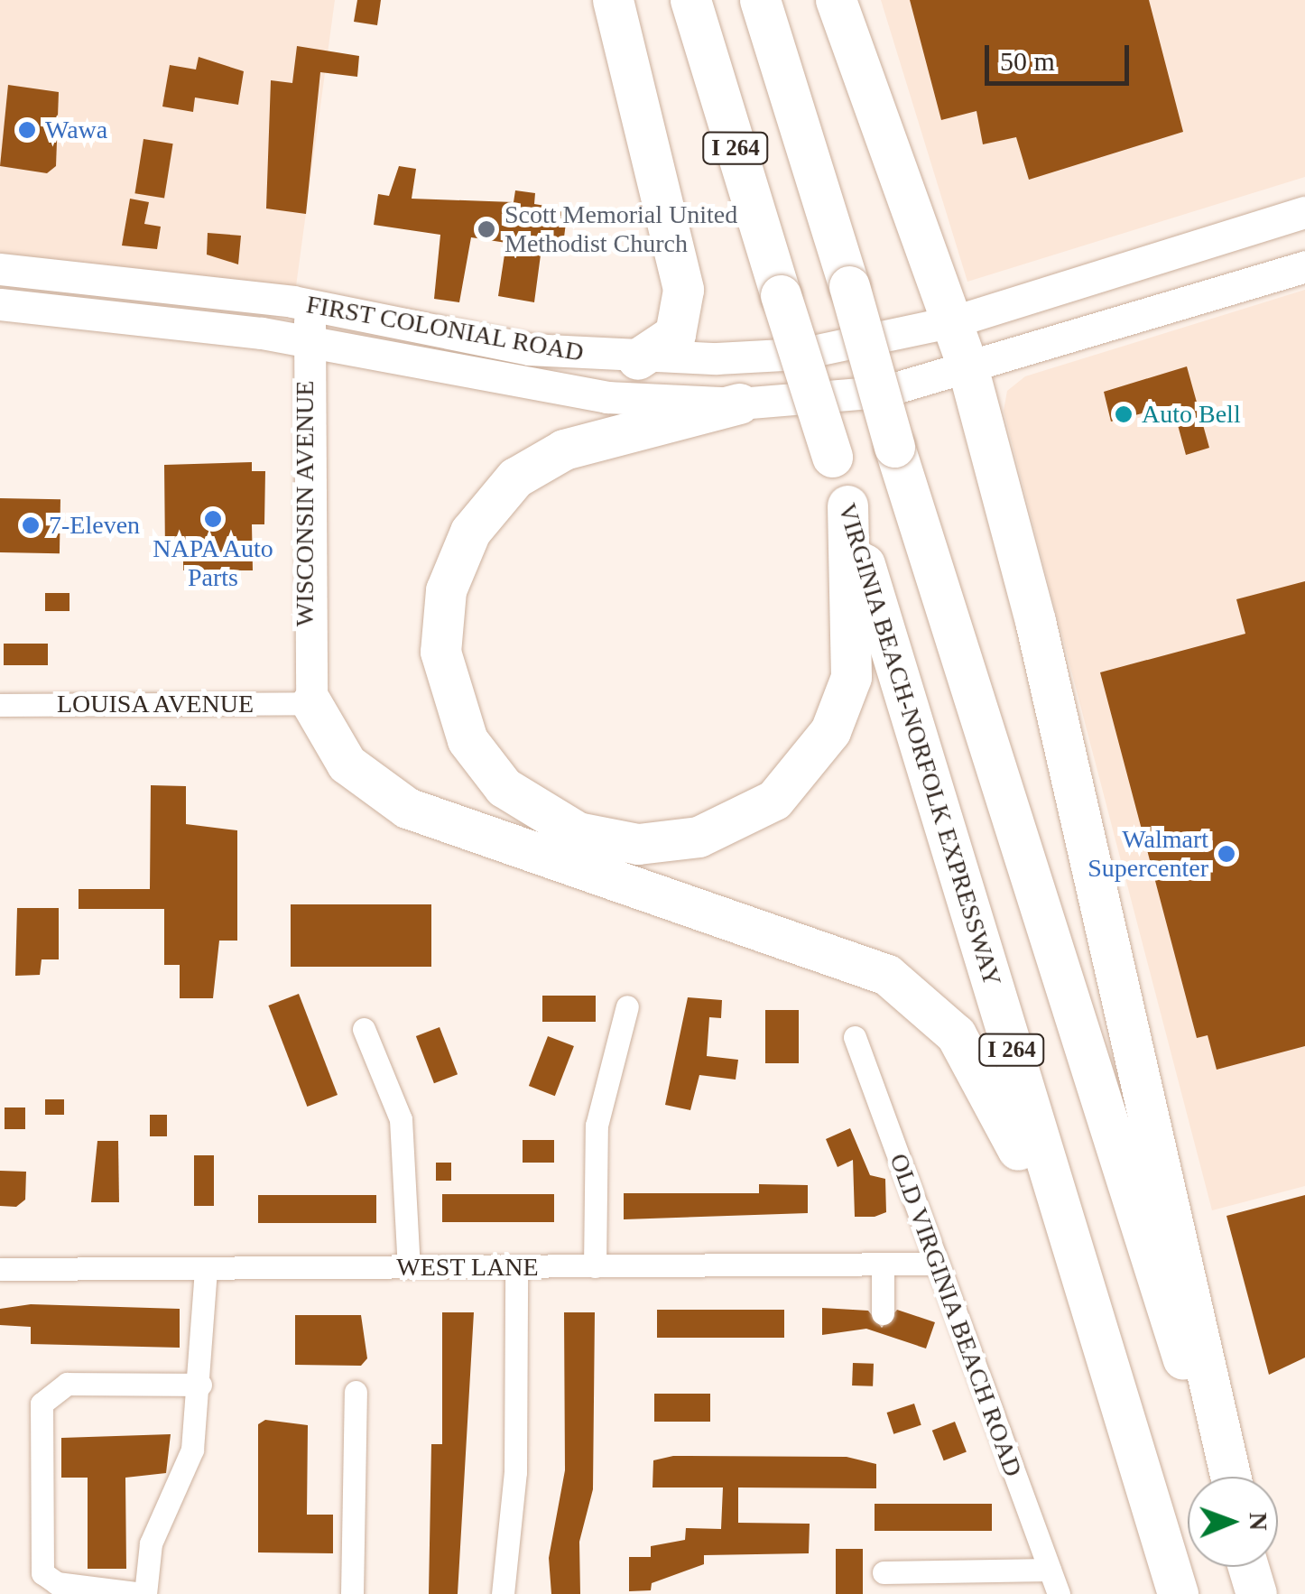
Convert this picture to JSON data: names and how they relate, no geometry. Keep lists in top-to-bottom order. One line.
{"streets":{"highway":["I 264","VIRGINIA BEACH-NORFOLK EXPRESSWAY"],"main road":["FIRST COLONIAL ROAD","WISCONSIN AVENUE"],"street":["LOUISA AVENUE","WEST LANE","OLD VIRGINIA BEACH ROAD"]},"crossings":[["FIRST COLONIAL ROAD","WISCONSIN AVENUE"],["WISCONSIN AVENUE","LOUISA AVENUE"],["WEST LANE","OLD VIRGINIA BEACH ROAD"]],"places":["Wawa","Scott Memorial United Methodist Church","Auto Bell","NAPA Auto Parts","7-Eleven","Walmart Supercenter"],"scale_bar":"50 m","north":"right"}
